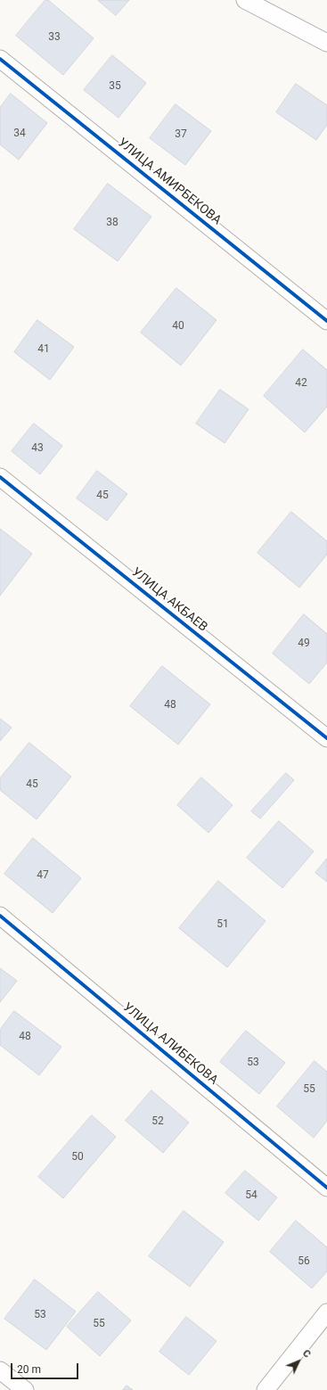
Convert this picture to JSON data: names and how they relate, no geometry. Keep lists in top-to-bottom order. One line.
{"streets":{"street":["УЛИЦА АМИРБЕКОВА","УЛИЦА АКБАЕВ","УЛИЦА АЛИБЕКОВА"]},"house_numbers":["33","35","34","37","38","40","41","42","43","45","49","48","45","47","51","48","53","55","52","50","54","56","53","55"],"scale_bar":"20 m","north":"top right"}
